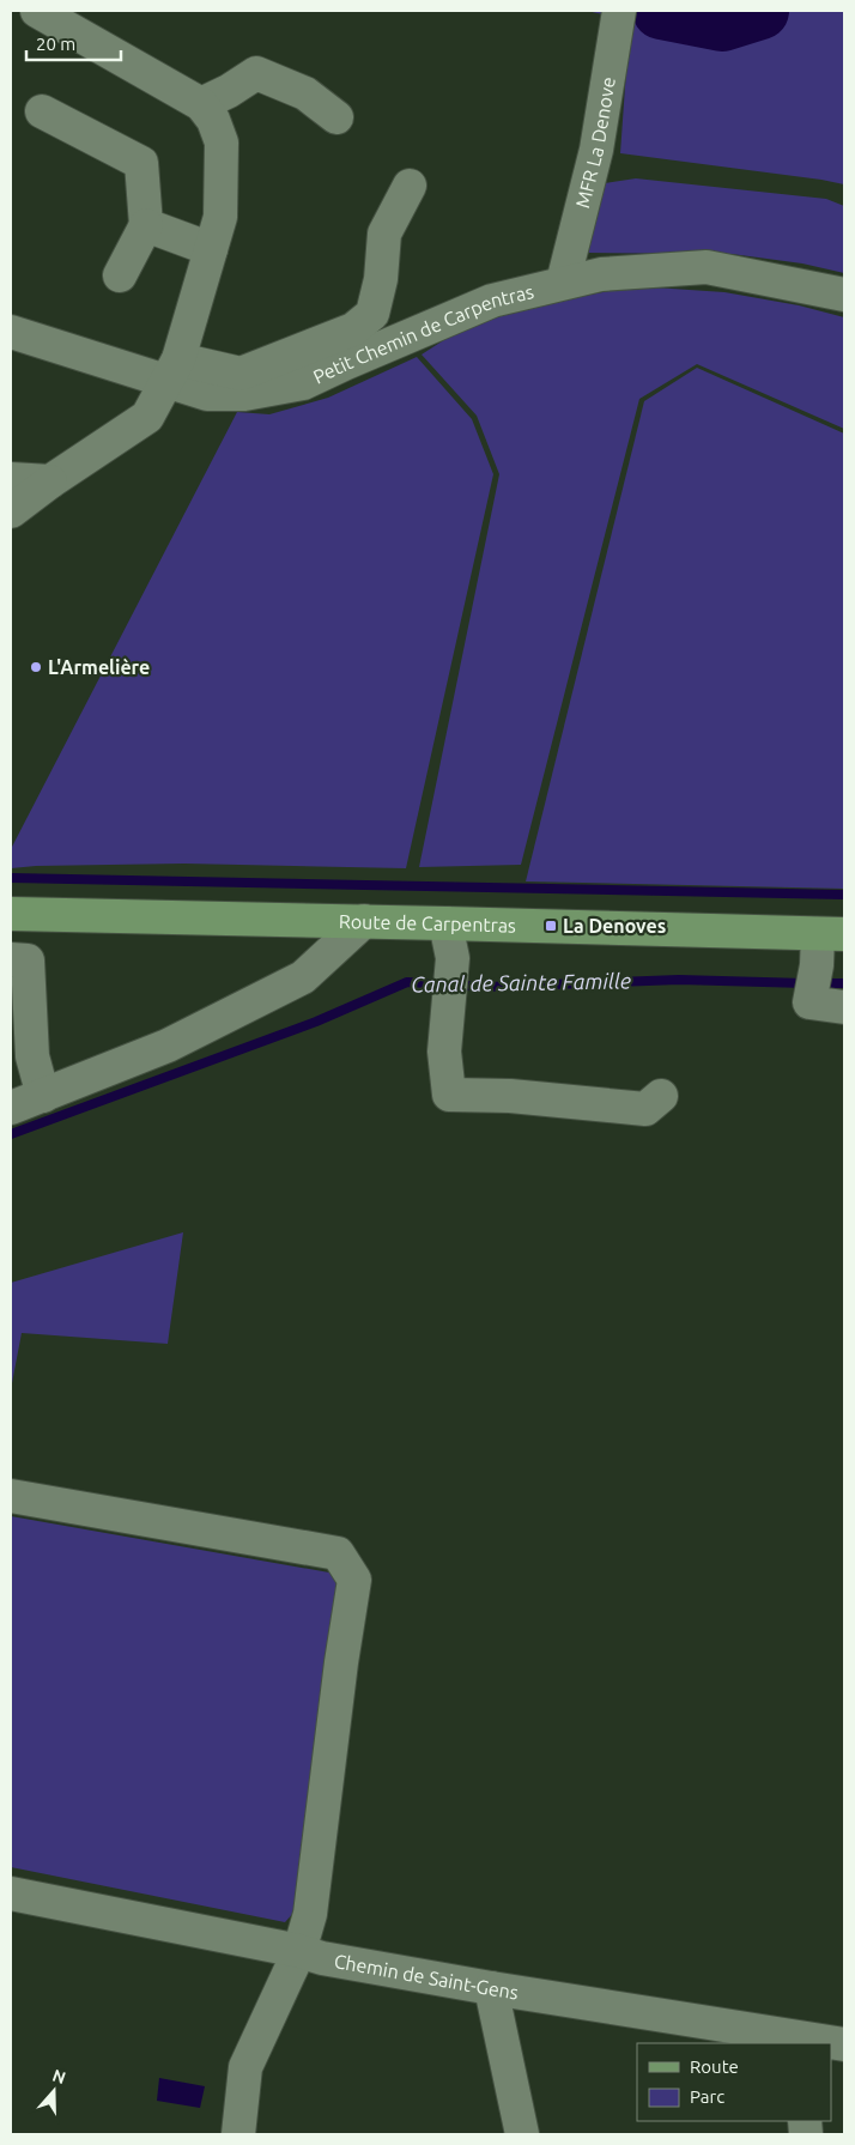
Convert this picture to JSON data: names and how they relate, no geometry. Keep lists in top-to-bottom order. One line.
{"streets":{"main road":["Route de Carpentras"],"street":["MFR La Denove","Petit Chemin de Carpentras","Chemin de Saint-Gens"]},"water":["Canal de Sainte Famille"],"places":{"other":["L'Armelière"],"transit":["La Denoves"]},"legend":["Route","Parc"],"scale_bar":"20 m","north":"top"}
